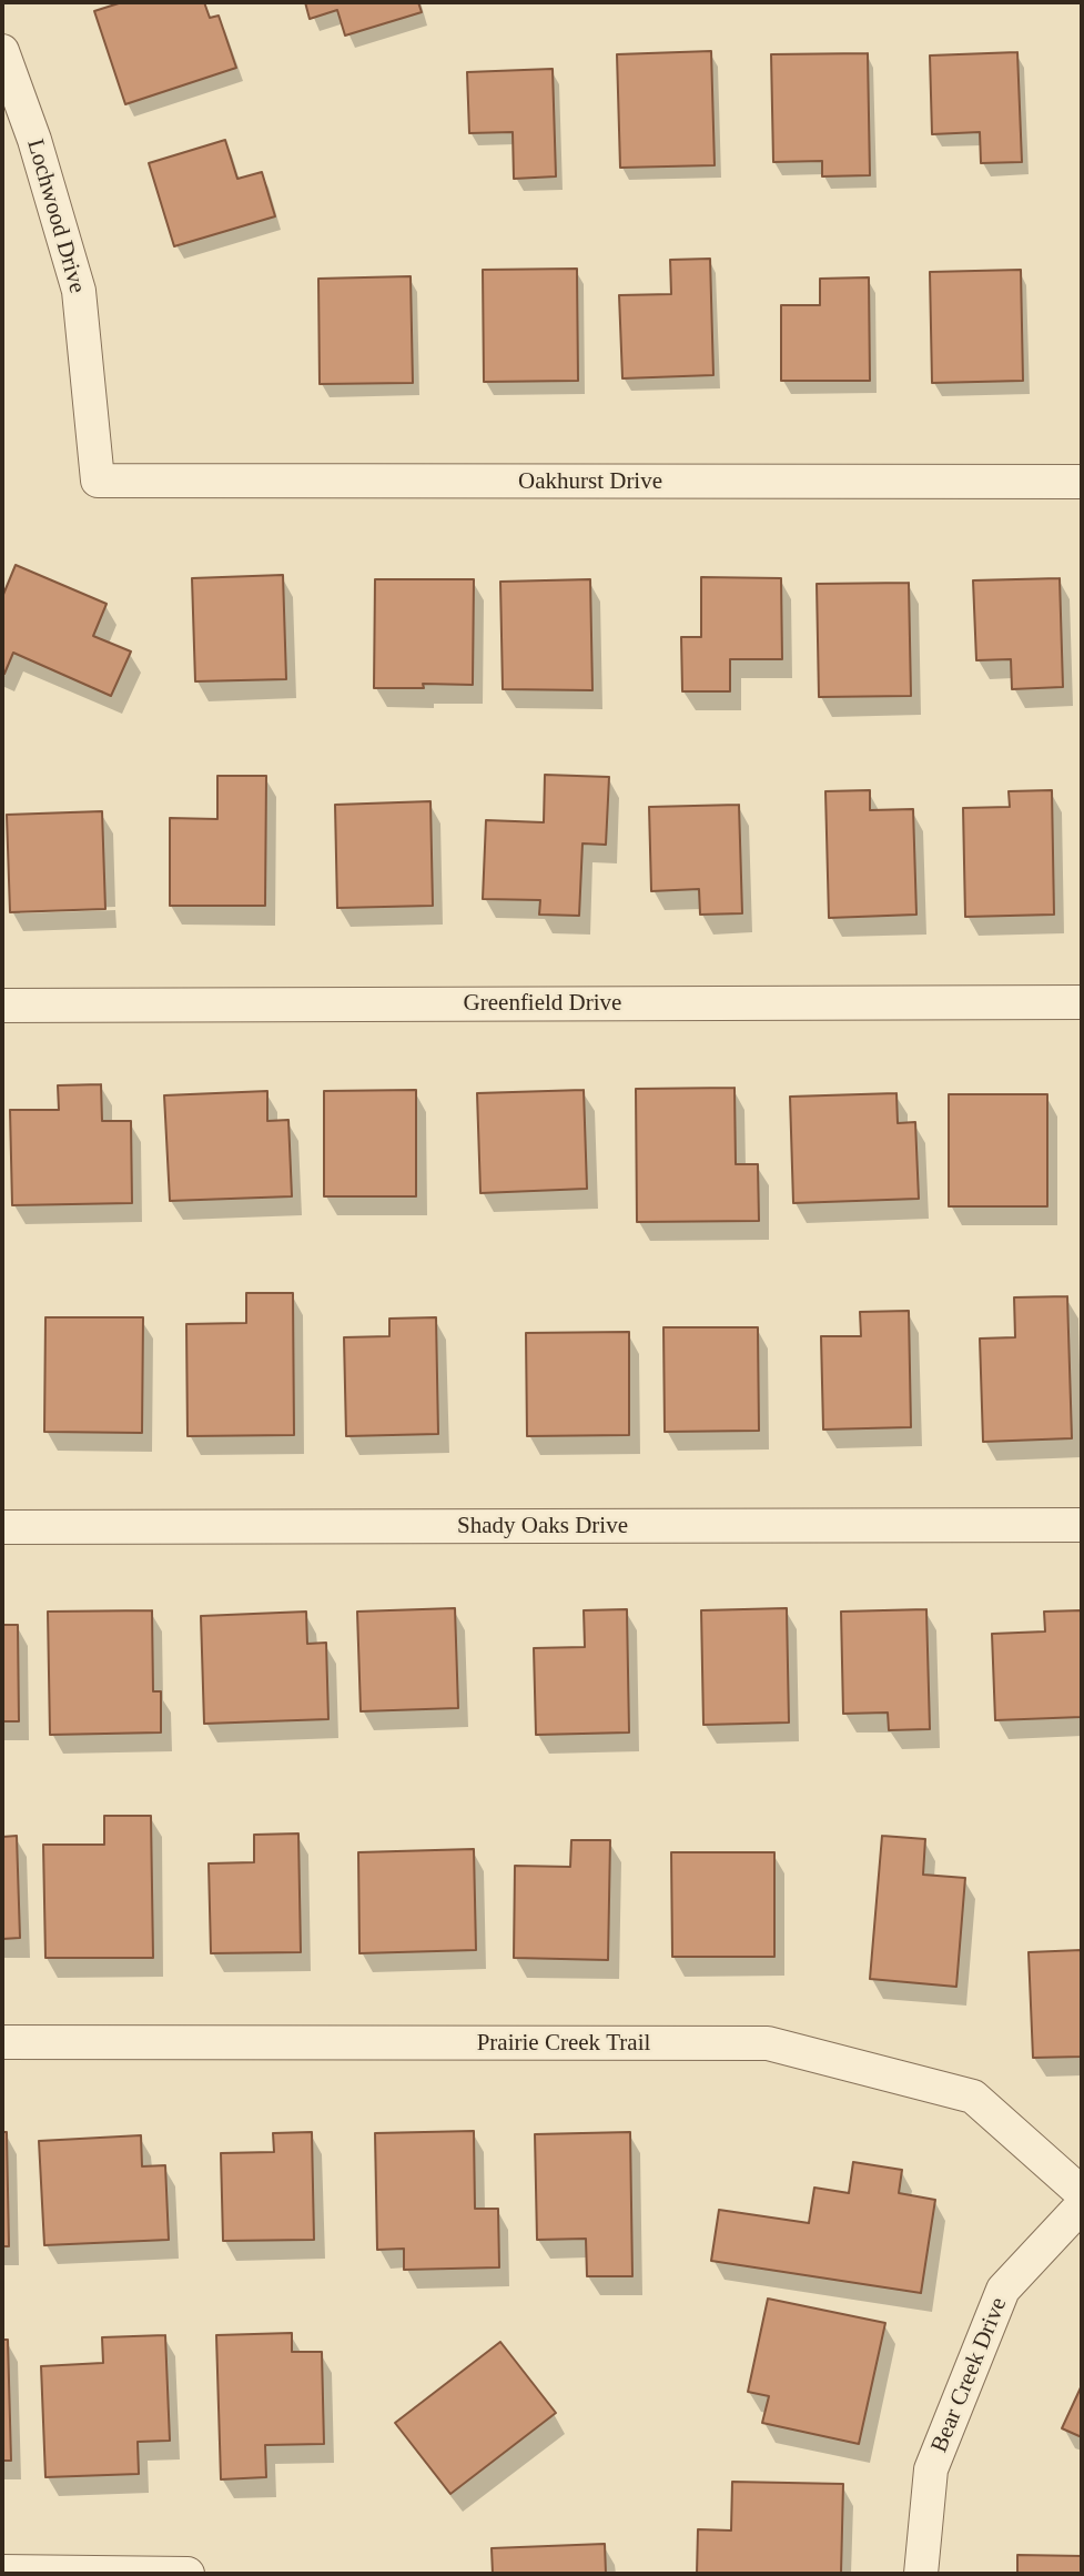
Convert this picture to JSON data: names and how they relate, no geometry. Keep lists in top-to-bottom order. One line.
{"streets":{"street":["Lochwood Drive","Oakhurst Drive","Greenfield Drive","Shady Oaks Drive","Prairie Creek Trail","Bear Creek Drive"]},"crossings":[["Lochwood Drive","Oakhurst Drive"]]}
